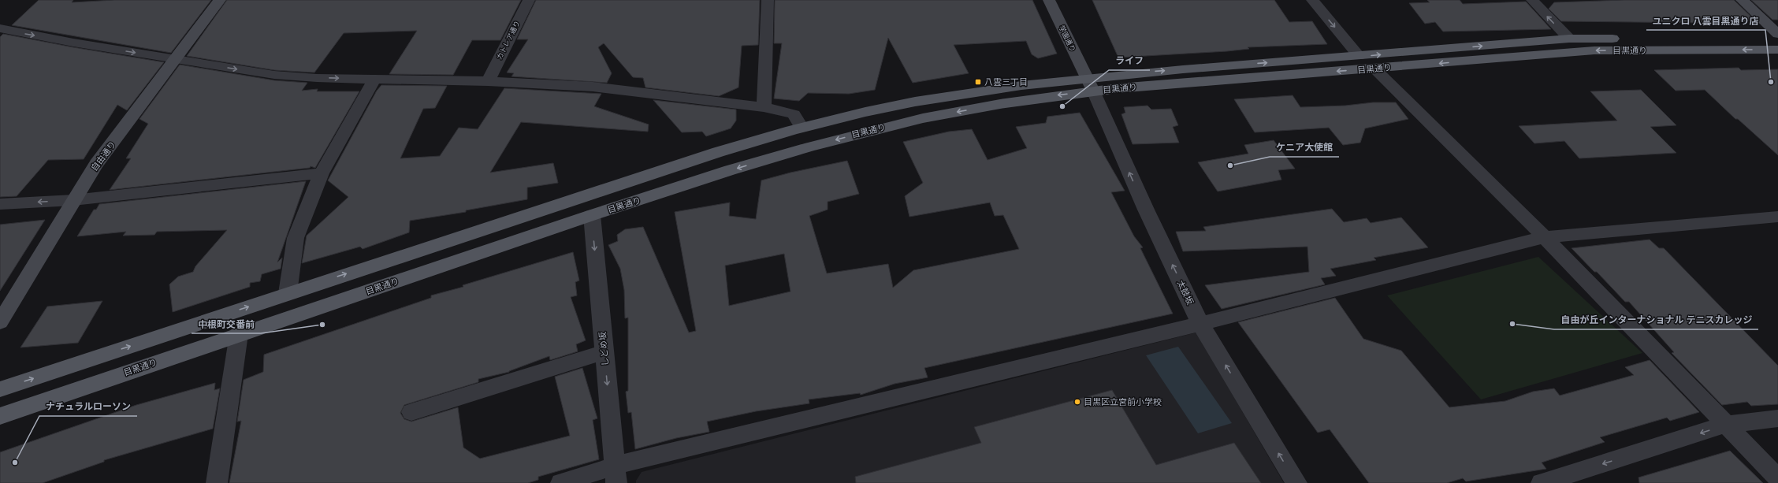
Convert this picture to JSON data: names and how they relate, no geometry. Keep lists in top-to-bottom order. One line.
{"streets":{"main road":["学園通り","目黒通り","自由通り"],"street":["カトレア通り","太鼓坂","しどめ坂"]},"crossings":[["学園通り","目黒通り"],["学園通り","太鼓坂"],["目黒通り","太鼓坂"],["目黒通り","しどめ坂"]],"one_way":["太鼓坂","しどめ坂"],"places":{"transit":["八雲三丁目"],"other":["ユニクロ 八雲目黒通り店","ライフ","ケニア大使館","自由が丘インターナショナル テニスカレッジ","中根町交番前","目黒区立宮前小学校","ナチュラルローソン"]}}
